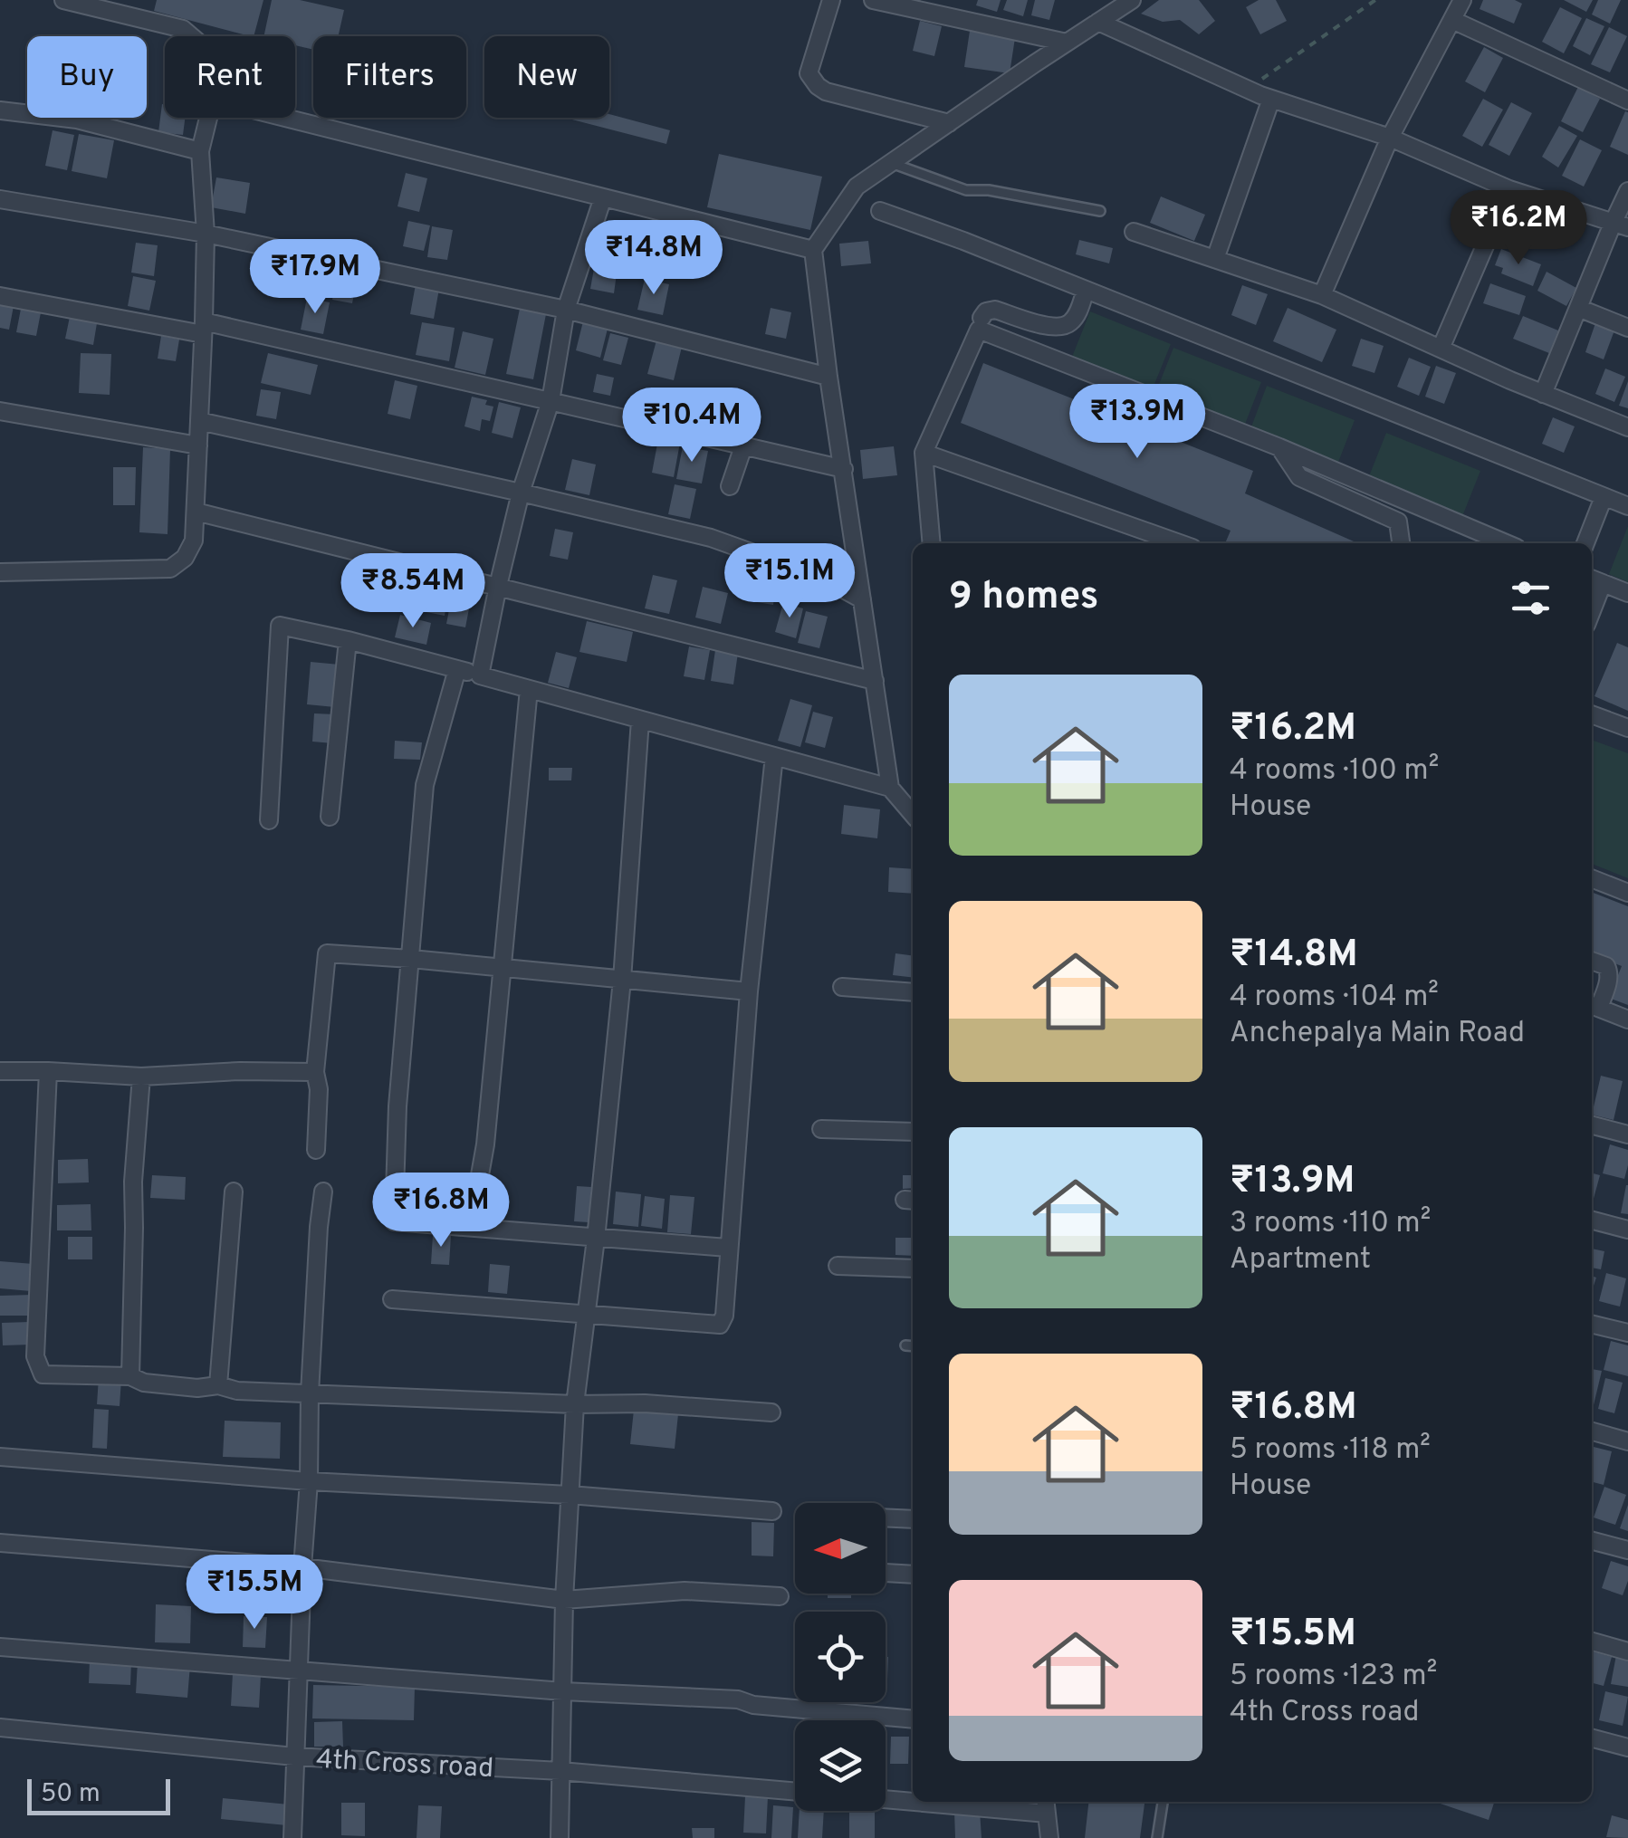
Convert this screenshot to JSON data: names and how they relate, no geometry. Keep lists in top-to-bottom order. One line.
{"streets":{"street":["4th Cross road"]},"scale_bar":"50 m","north":"left","page":{"chip":["Buy","Rent","Filters","New"],"price":["₹16.2M","₹14.8M","₹17.9M","₹13.9M","₹10.4M","₹15.1M","₹8.54M","₹16.8M","₹15.5M"],"heading":"9 homes","list":[{"name":"₹16.2M","note":"4 rooms · 100 m² · House"},{"name":"₹14.8M","note":"4 rooms · 104 m² · Anchepalya Main Road"},{"name":"₹13.9M","note":"3 rooms · 110 m² · Apartment"},{"name":"₹16.8M","note":"5 rooms · 118 m² · House"},{"name":"₹15.5M","note":"5 rooms · 123 m² · 4th Cross road"}],"scale":"50 m"}}
